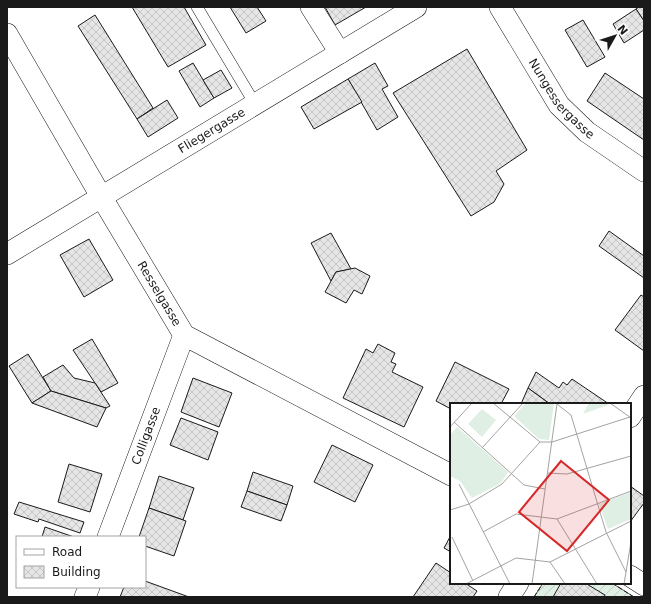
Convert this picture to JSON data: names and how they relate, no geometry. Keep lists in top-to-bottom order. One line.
{"streets":{"street":["Nungessergasse","Fliegergasse","Resselgasse","Colligasse"]},"crossings":[["Fliegergasse","Resselgasse"],["Resselgasse","Colligasse"]],"legend":["Road","Building"],"north":"top right"}
